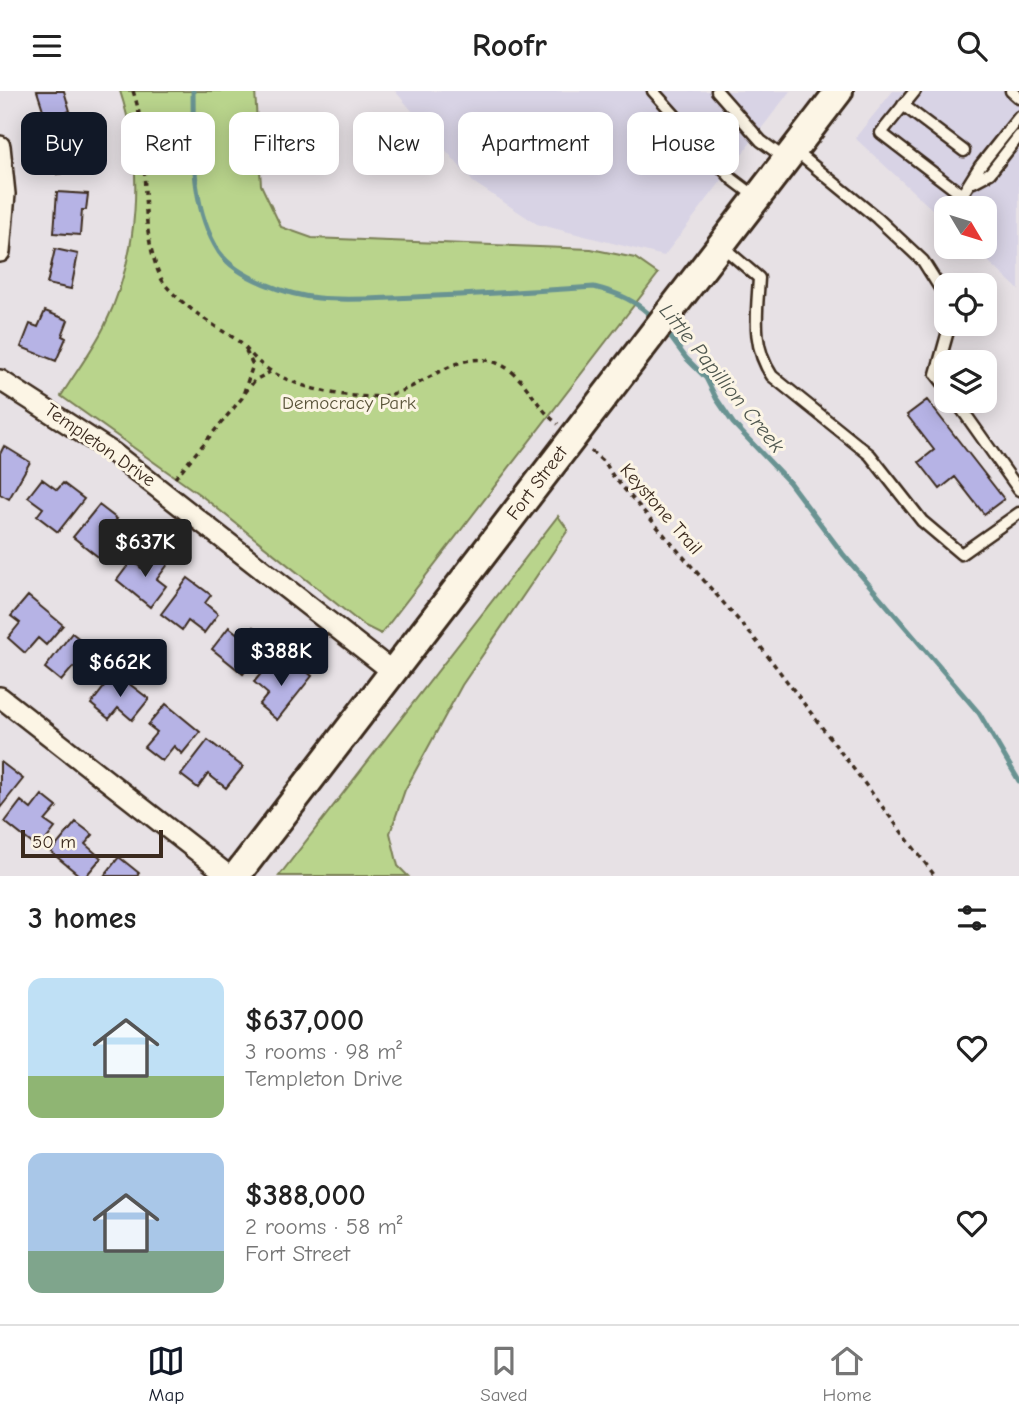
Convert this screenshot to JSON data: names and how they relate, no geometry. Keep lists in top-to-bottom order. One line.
{"streets":{"main road":["Fort Street"],"street":["Templeton Drive"],"path":["Keystone Trail"]},"crossings":[["Templeton Drive","Fort Street"],["Fort Street","Keystone Trail"]],"water":["Little Papillion Creek"],"parks":["Democracy Park"],"scale_bar":"50 m","north":"bottom right","page":{"header":"Roofr","chip":["Buy","Rent","Filters","New","Apartment","House"],"price":["$637K","$388K","$662K"],"scale":"50 m","heading":"3 homes","list":[{"name":"$637,000","note":"3 rooms · 98 m² · Templeton Drive"},{"name":"$388,000","note":"2 rooms · 58 m² · Fort Street"}],"tabs":["Map","Saved","Home"]}}
